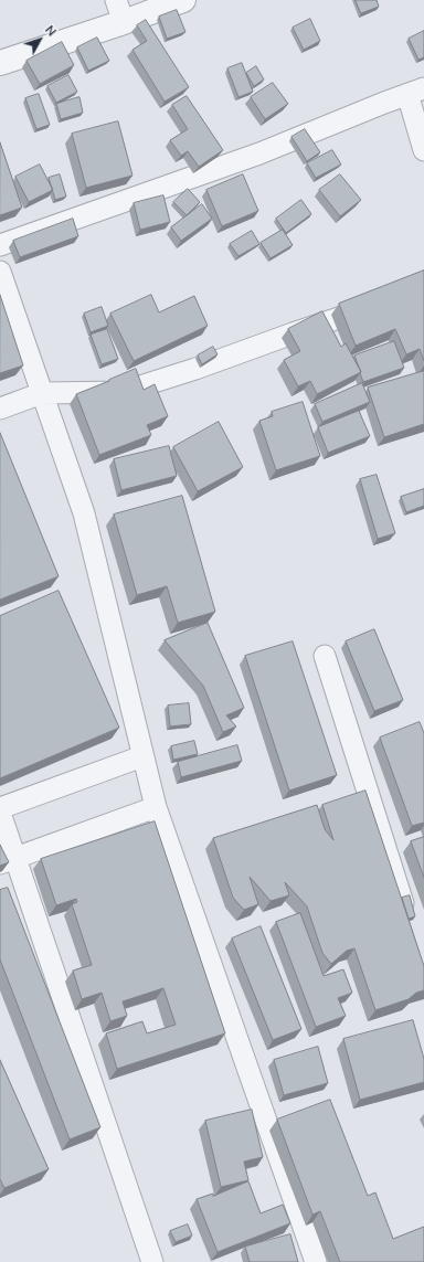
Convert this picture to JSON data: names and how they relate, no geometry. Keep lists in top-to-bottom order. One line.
{"north":"top right"}
